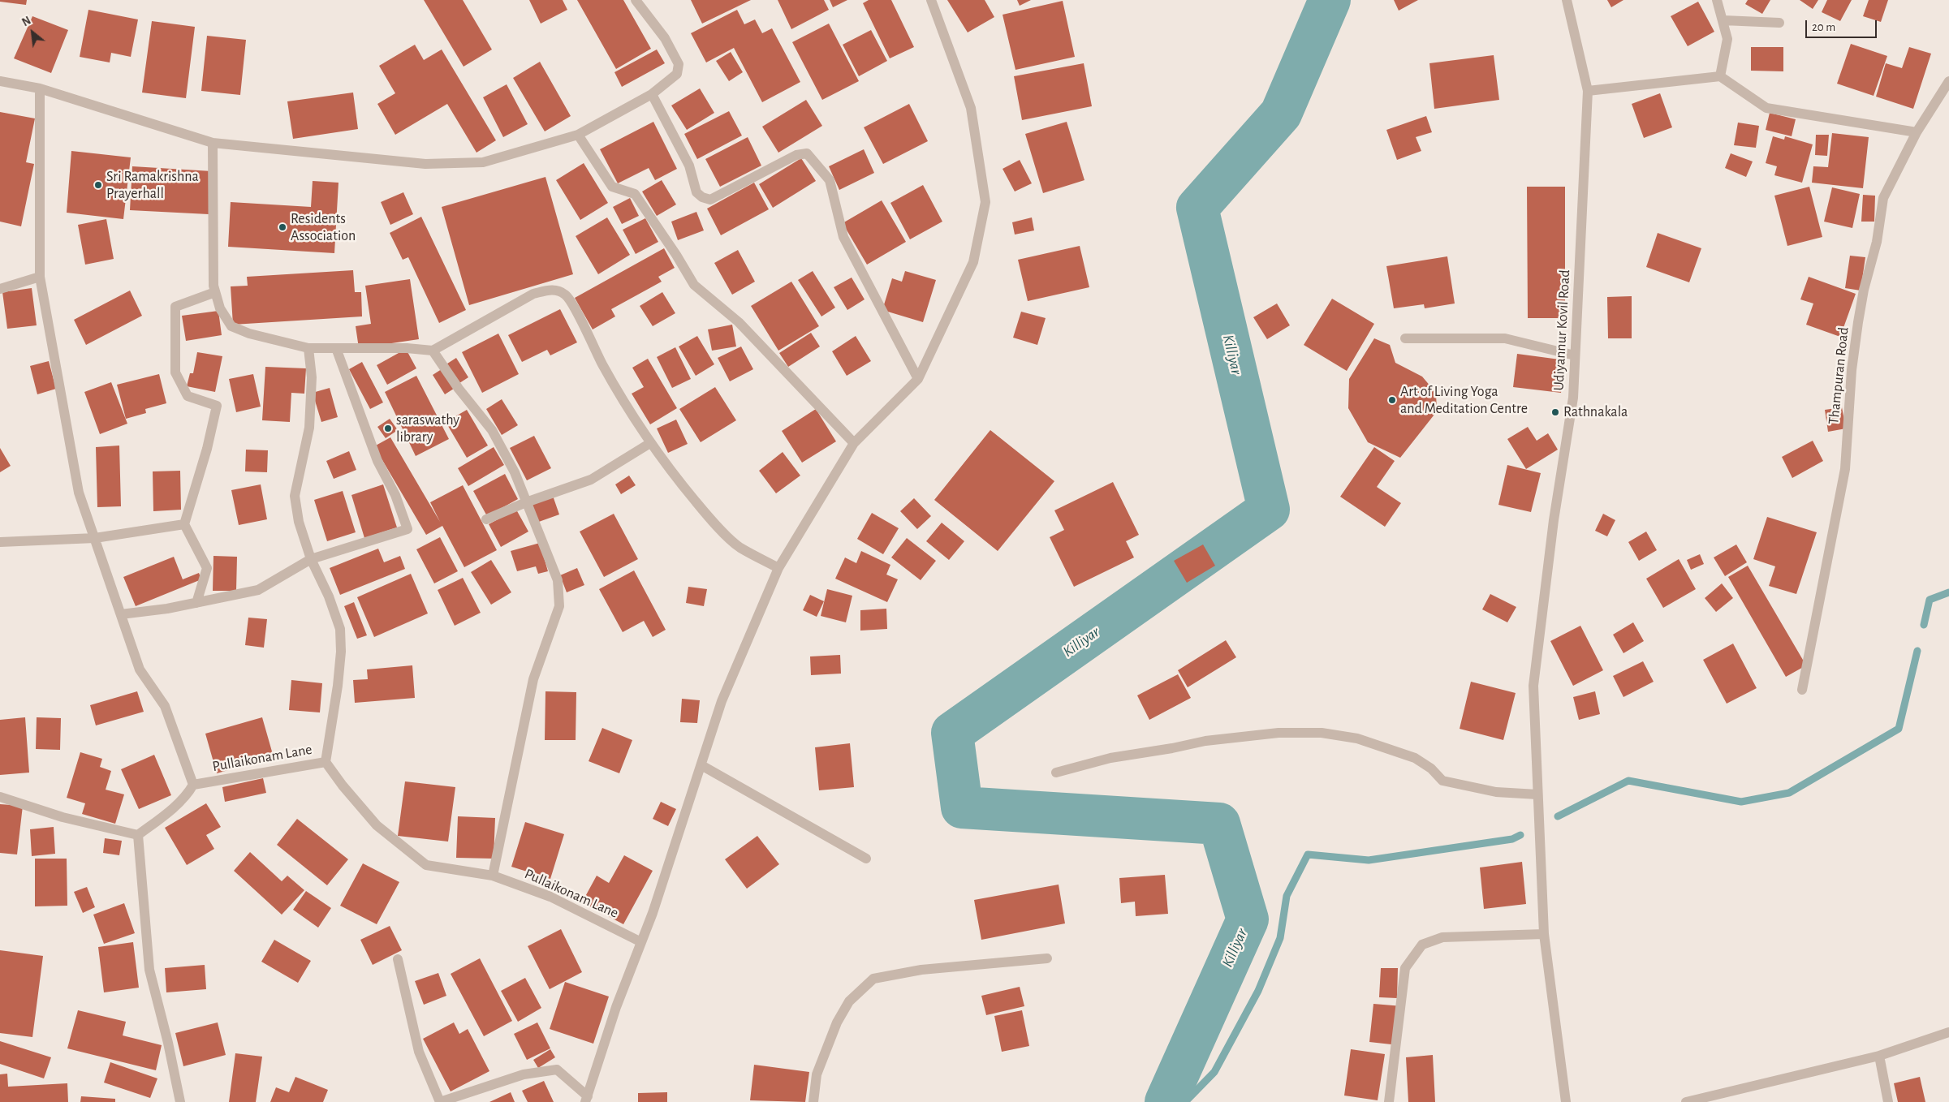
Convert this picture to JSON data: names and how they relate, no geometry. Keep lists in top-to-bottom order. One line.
{"streets":{"street":["Udiyannur Kovil Road","Thampuran Road","Pullaikonam Lane"]},"water":["Killiyar"],"places":["Sri Ramakrishna Prayerhall","Residents Association","Art of Living Yoga and Meditation Centre","Rathnakala","saraswathy library"],"scale_bar":"20 m","north":"top left"}
